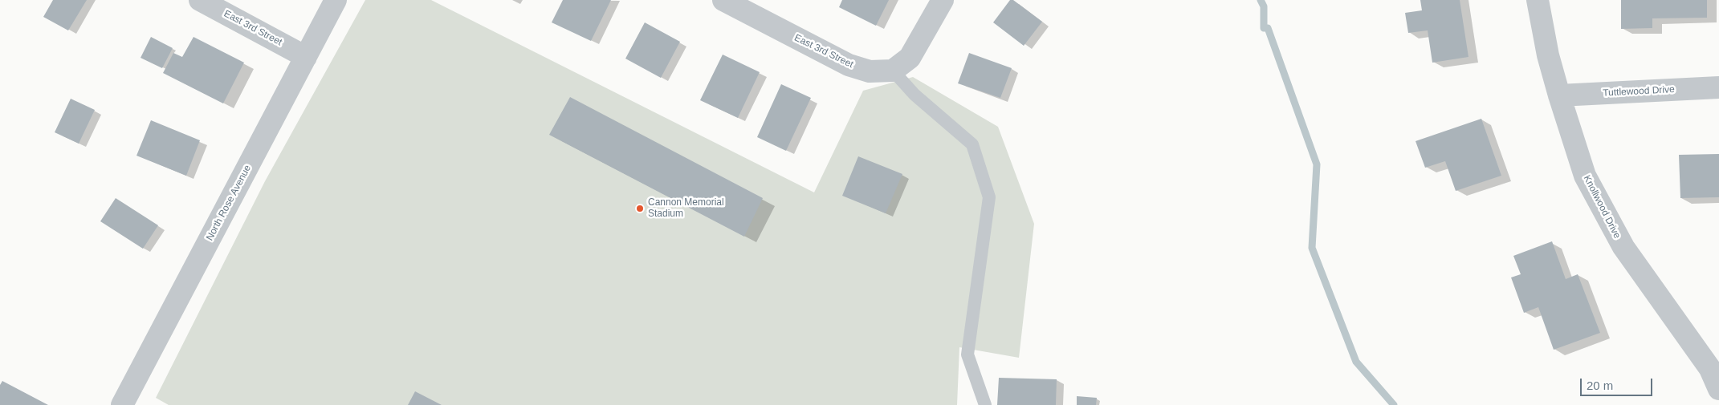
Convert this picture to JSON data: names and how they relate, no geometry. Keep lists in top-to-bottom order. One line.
{"streets":{"street":["East 3rd Street","Tuttlewood Drive","North Rose Avenue","Knollwood Drive"]},"crossings":[["East 3rd Street","North Rose Avenue"],["Tuttlewood Drive","Knollwood Drive"]],"places":["Cannon Memorial Stadium"],"scale_bar":"20 m"}
